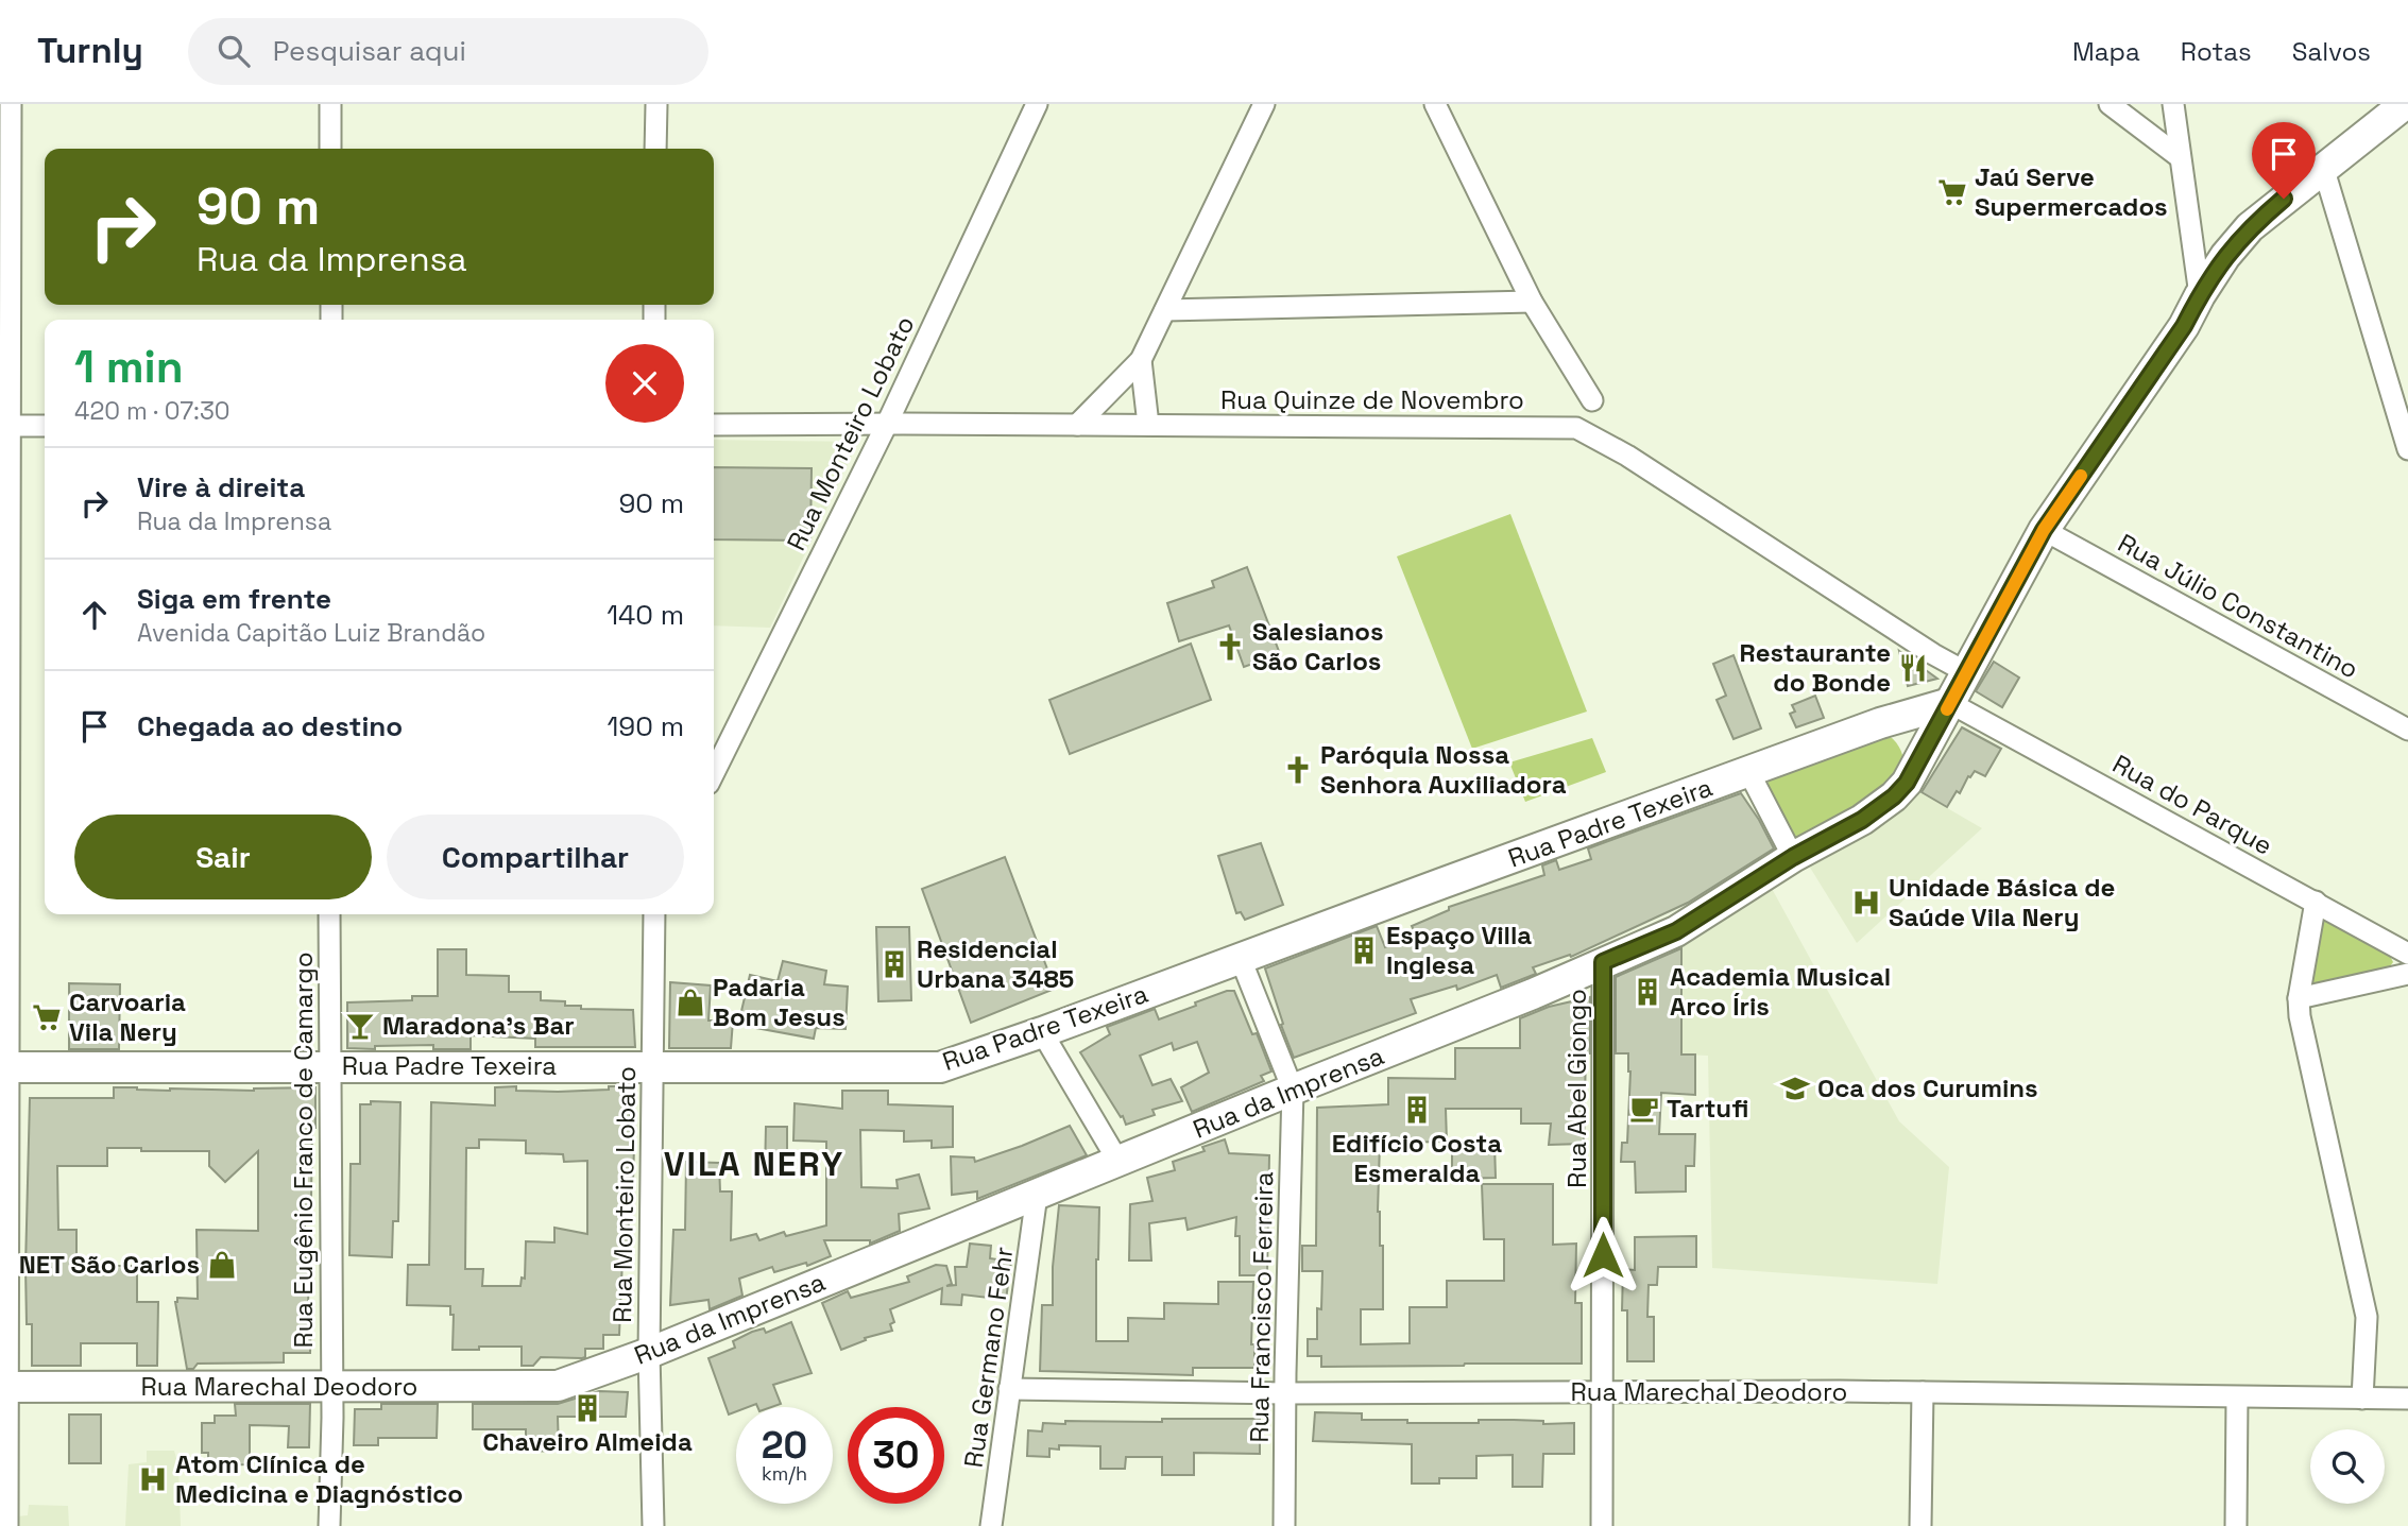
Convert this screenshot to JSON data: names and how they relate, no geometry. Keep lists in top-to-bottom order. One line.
{"streets":{"main road":["Rua Padre Texeira","Rua da Imprensa","Rua Marechal Deodoro"],"street":["Rua Quinze de Novembro","Rua Monteiro Lobato","Rua Júlio Constantino","Rua do Parque","Rua Abel Giongo","Rua Eugênio Franco de Camargo","Rua Francisco Ferreira","Rua Germano Fehr"]},"crossings":[["Rua Quinze de Novembro","Rua Monteiro Lobato"],["Rua Quinze de Novembro","Rua da Imprensa"],["Rua Monteiro Lobato","Rua Padre Texeira"],["Rua Monteiro Lobato","Rua da Imprensa"],["Rua Júlio Constantino","Rua da Imprensa"],["Rua do Parque","Rua Padre Texeira"],["Rua do Parque","Rua da Imprensa"],["Rua Padre Texeira","Rua da Imprensa"],["Rua Padre Texeira","Rua Eugênio Franco de Camargo"],["Rua Abel Giongo","Rua da Imprensa"],["Rua Abel Giongo","Rua Marechal Deodoro"],["Rua da Imprensa","Rua Francisco Ferreira"],["Rua da Imprensa","Rua Germano Fehr"],["Rua da Imprensa","Rua Marechal Deodoro"],["Rua Eugênio Franco de Camargo","Rua Marechal Deodoro"],["Rua Francisco Ferreira","Rua Marechal Deodoro"],["Rua Germano Fehr","Rua Marechal Deodoro"]],"districts":["VILA NERY"],"places":{"supermarket":["Jaú Serve Supermercados","Carvoaria Vila Nery"],"church":["Salesianos São Carlos","Paróquia Nossa Senhora Auxiliadora"],"restaurant":["Restaurante do Bonde"],"hospital":["Unidade Básica de Saúde Vila Nery","Atom Clínica de Medicina e Diagnóstico"],"building":["Espaço Villa Inglesa","Residencial Urbana 3485","Academia Musical Arco Íris","Edifício Costa Esmeralda","Chaveiro Almeida"],"shop":["Padaria Bom Jesus","NET São Carlos"],"bar":["Maradona's Bar"],"school or university":["Oca dos Curumins"],"cafe":["Tartufi"]},"page":{"header":"Turnly","search":"Pesquisar aqui","nav":["Mapa","Rotas","Salvos"],"turn":["90 m","Rua da Imprensa"],"heading":["1 min","420 m · 07:30"],"list":[{"name":"Vire à direita","note":"Rua da Imprensa","value":"90 m"},{"name":"Siga em frente","note":"Avenida Capitão Luiz Brandão","value":"140 m"},{"name":"Chegada ao destino","value":"190 m"}],"buttons":["Sair","Compartilhar"],"speed":"20 km/h","limit":"30"}}
